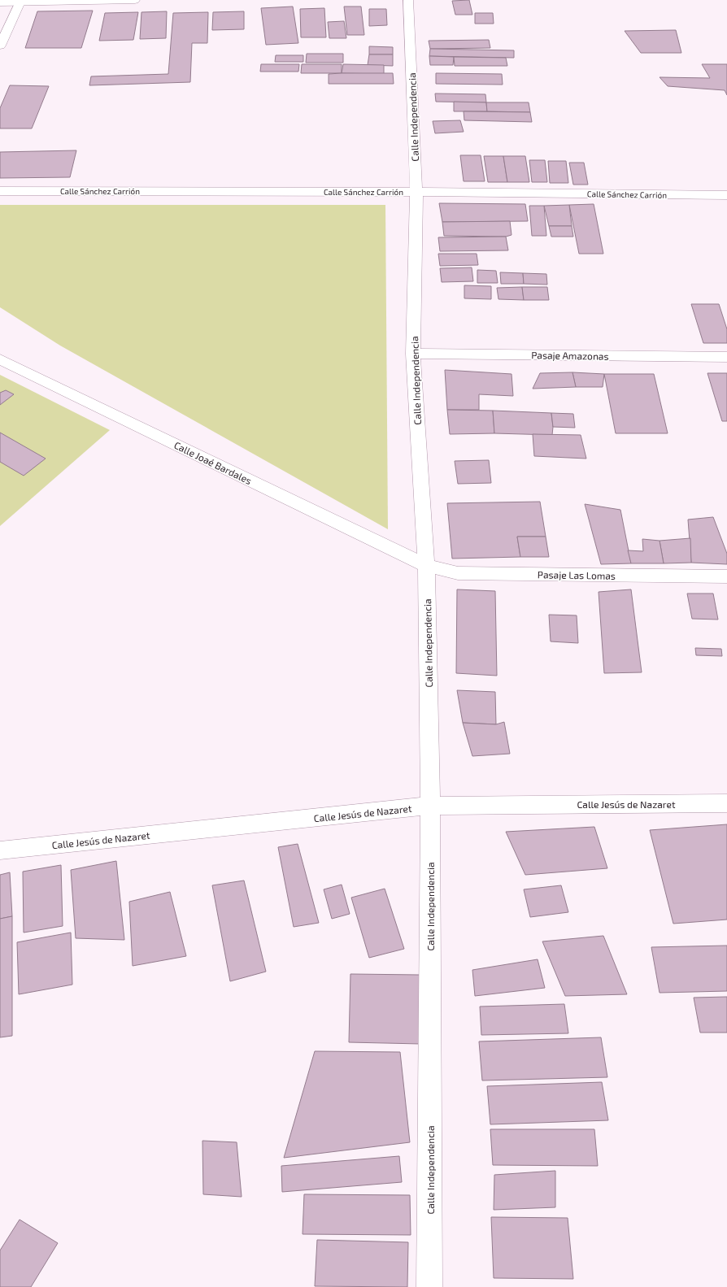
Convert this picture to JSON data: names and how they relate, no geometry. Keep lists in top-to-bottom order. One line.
{"streets":{"street":["Calle Independencia","Calle Sánchez Carrión","Pasaje Amazonas","Calle Joaé Bardales","Pasaje Las Lomas","Calle Jesús de Nazaret"]},"crossings":[["Calle Independencia","Calle Sánchez Carrión"],["Calle Independencia","Pasaje Amazonas"],["Calle Independencia","Calle Joaé Bardales"],["Calle Independencia","Pasaje Las Lomas"],["Calle Independencia","Calle Jesús de Nazaret"],["Calle Joaé Bardales","Pasaje Las Lomas"]]}
